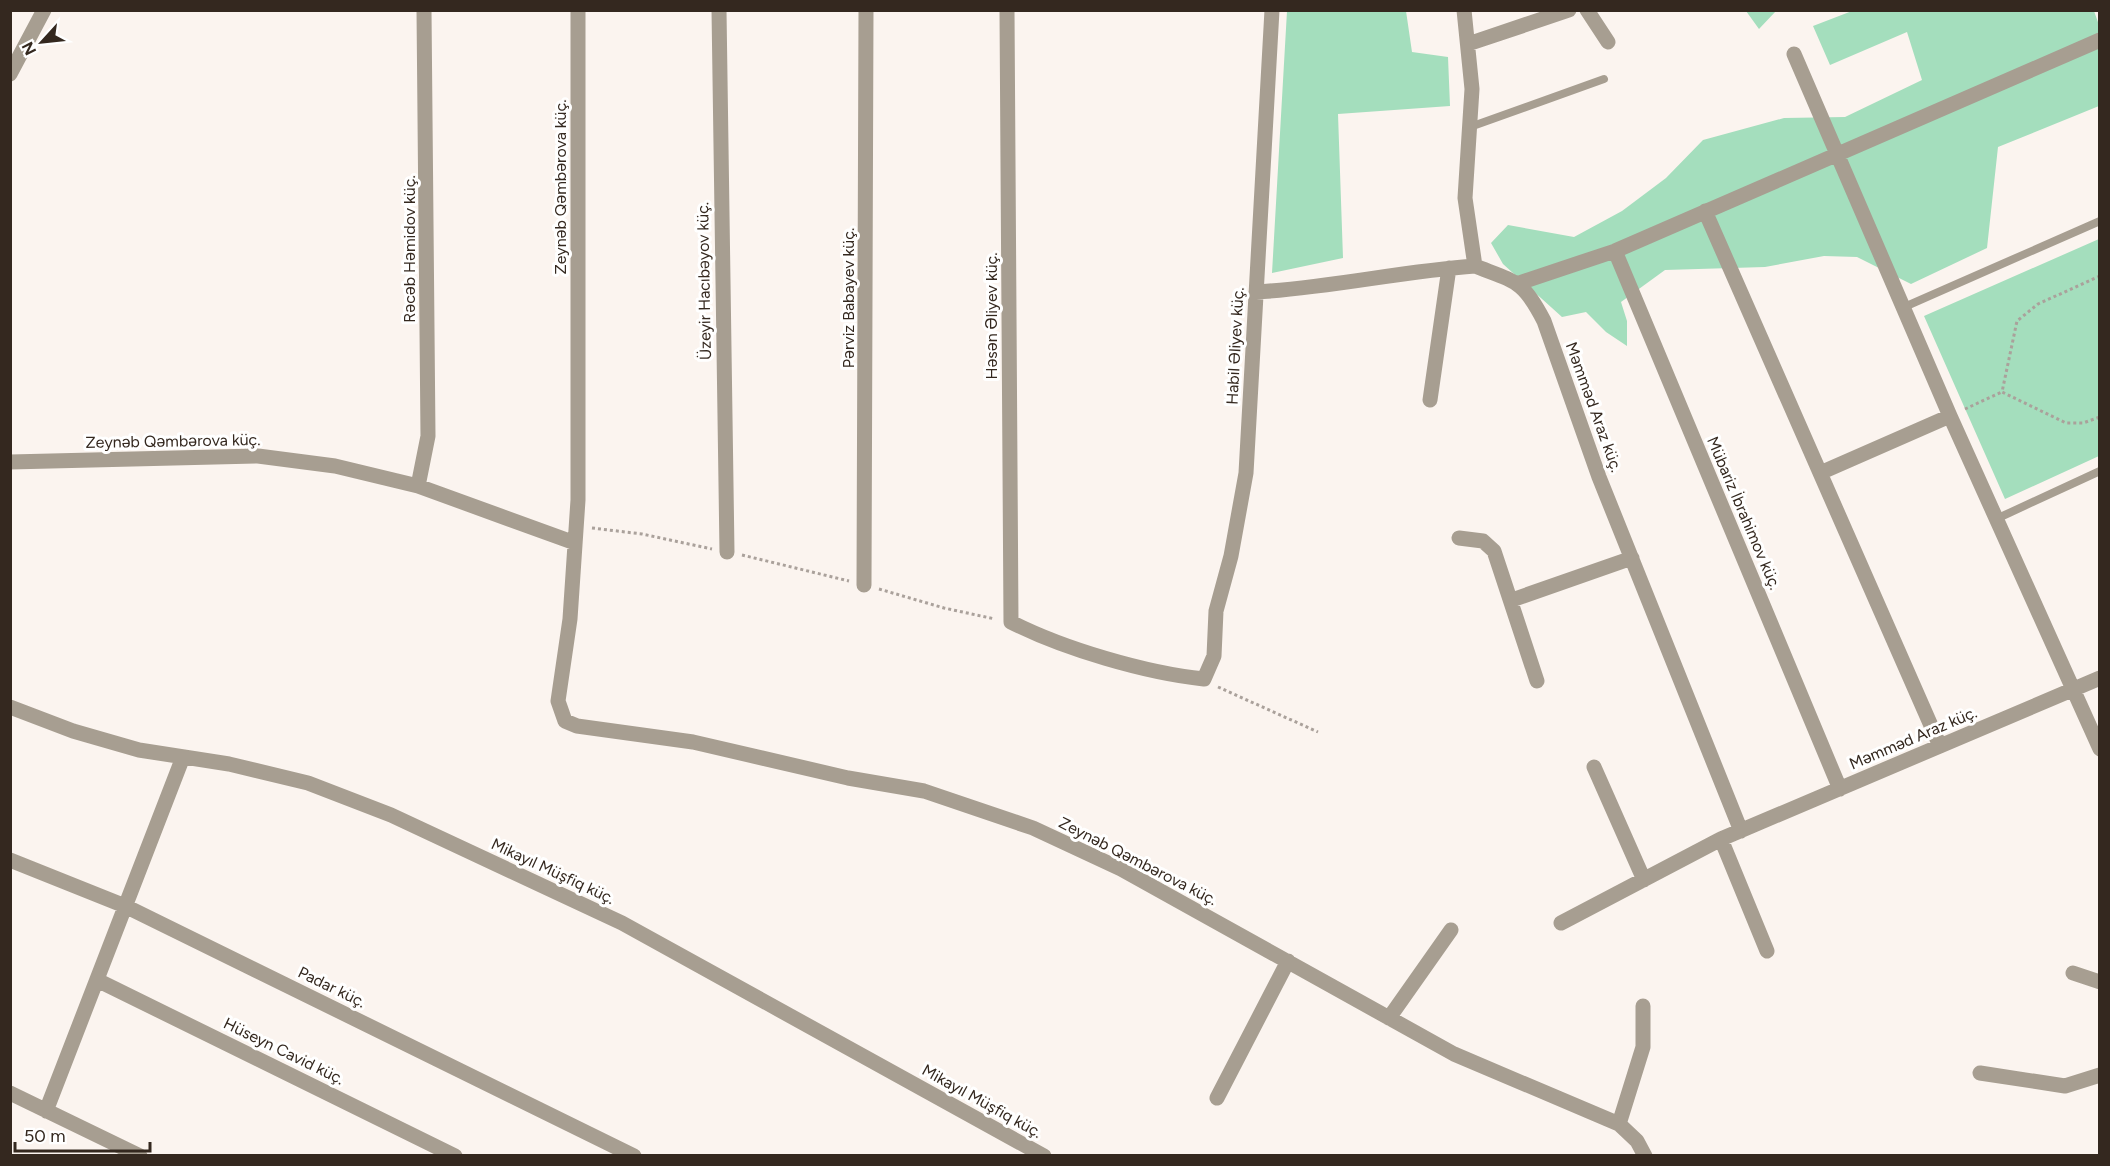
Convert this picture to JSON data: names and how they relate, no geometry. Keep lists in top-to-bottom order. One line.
{"streets":{"street":["Zeynəb Qəmbərova küç.","Rəcəb Həmidov küç.","Üzeyir Hacıbəyov küç.","Pərviz Babayev küç.","Həsən Əliyev küç.","Habil Əliyev küç.","Məmməd Araz küç.","Mübariz İbrahimov küç.","Mikayıl Müşfiq küç.","Padar küç.","Hüseyn Cavid küç."]},"crossings":[["Zeynəb Qəmbərova küç.","Rəcəb Həmidov küç."],["Məmməd Araz küç.","Mübariz İbrahimov küç."]],"scale_bar":"50 m","north":"bottom left"}
